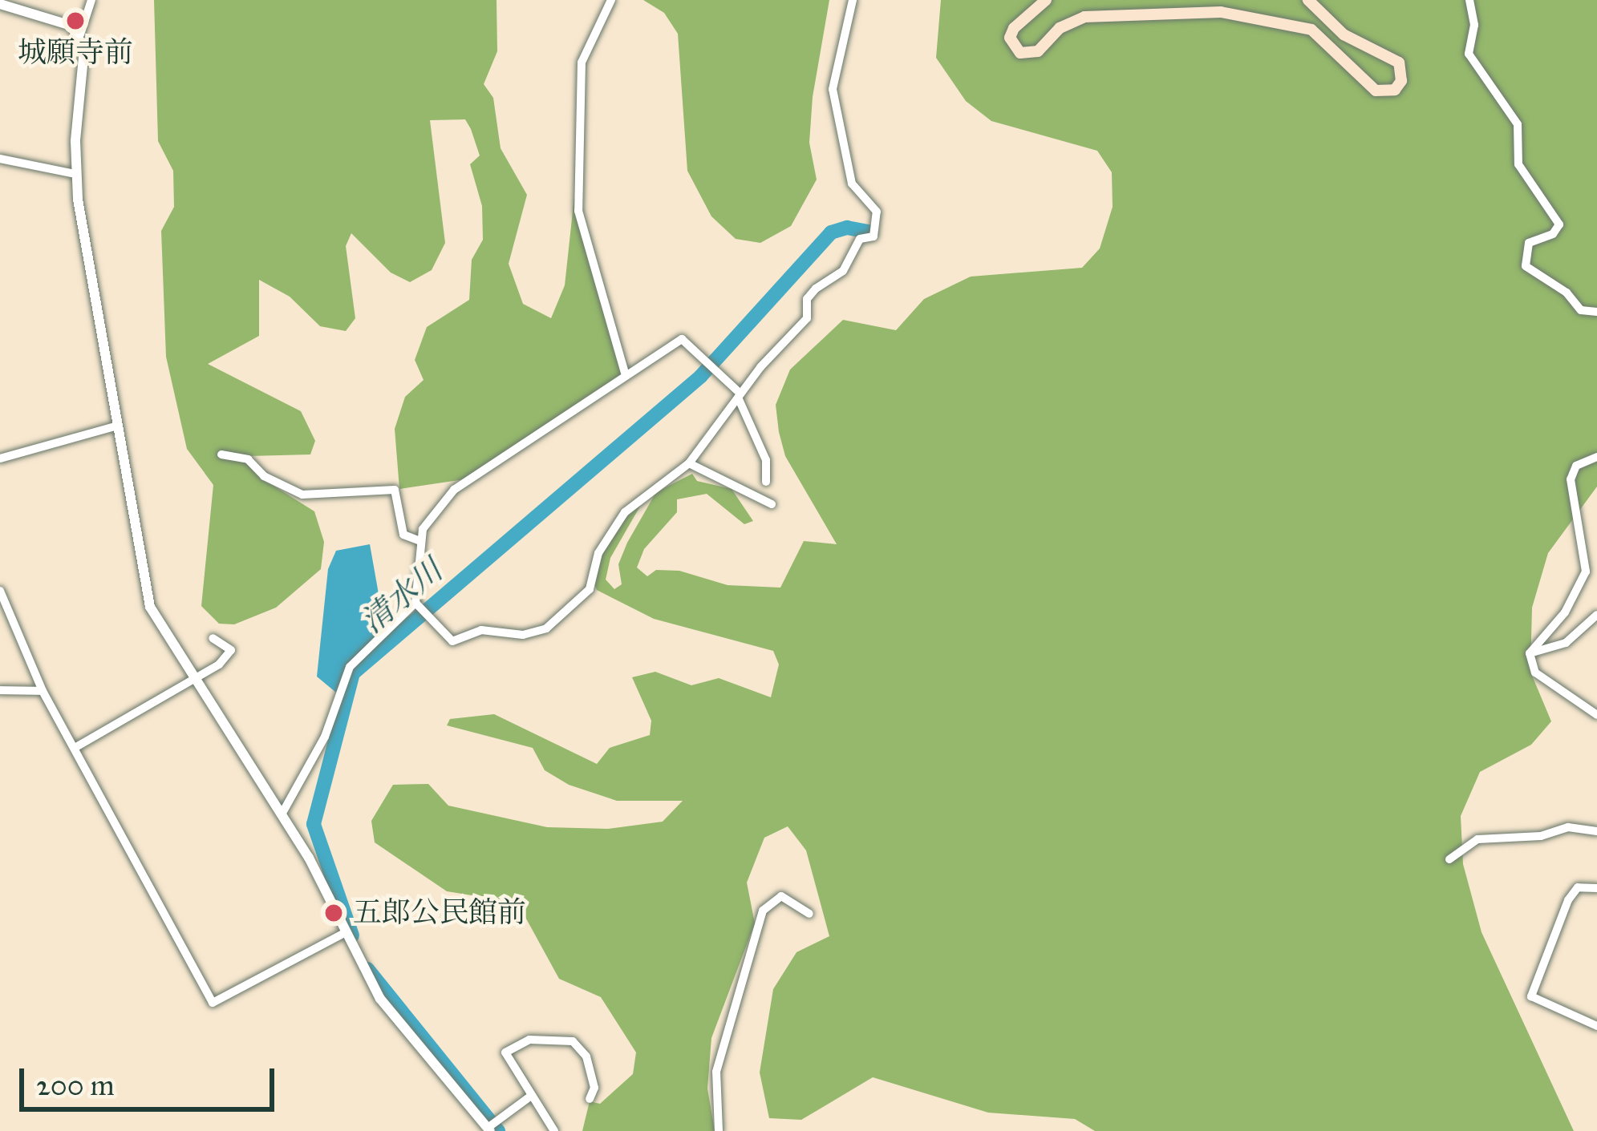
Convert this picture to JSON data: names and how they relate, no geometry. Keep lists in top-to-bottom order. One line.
{"water":["清水川"],"places":["城願寺前","五郎公民館前"],"scale_bar":"200 m"}
